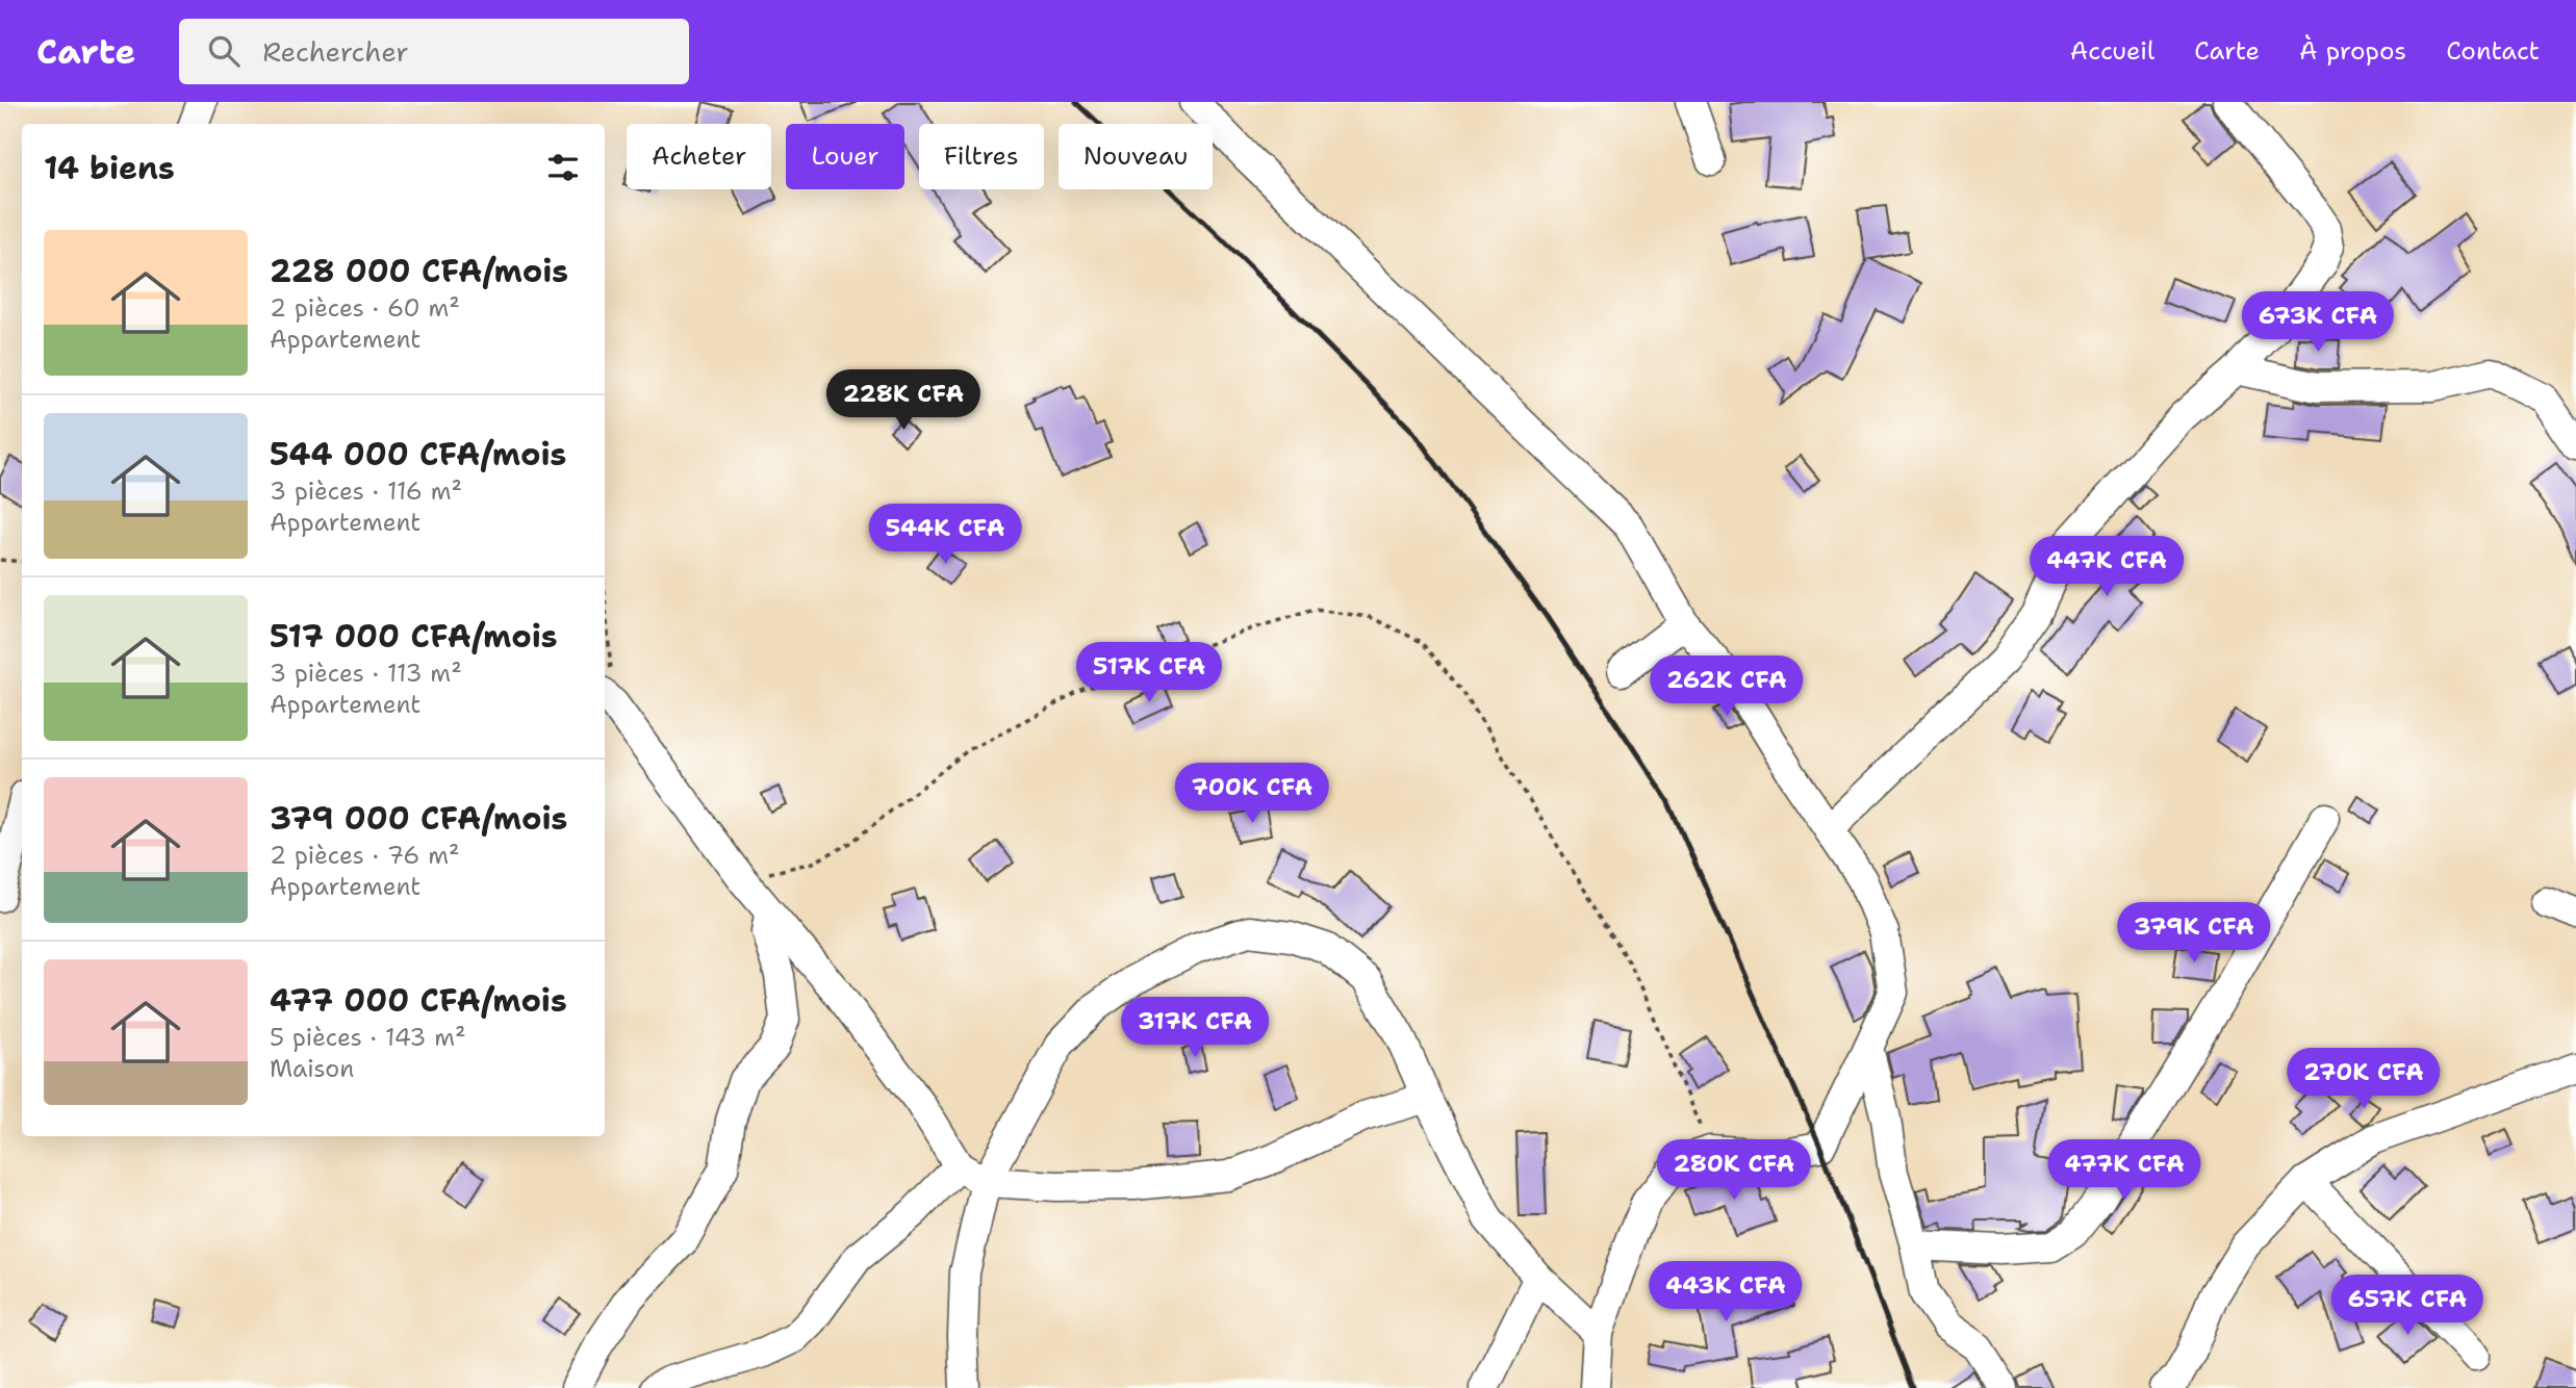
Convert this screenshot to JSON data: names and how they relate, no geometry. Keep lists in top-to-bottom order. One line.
{"page":{"header":"Carte","search":"Rechercher","nav":["Accueil","Carte","À propos","Contact"],"chip":["Acheter","Louer","Filtres","Nouveau"],"heading":"14 biens","list":[{"name":"228 000 CFA/mois","note":"2 pièces · 60 m² · Appartement"},{"name":"544 000 CFA/mois","note":"3 pièces · 116 m² · Appartement"},{"name":"517 000 CFA/mois","note":"3 pièces · 113 m² · Appartement"},{"name":"379 000 CFA/mois","note":"2 pièces · 76 m² · Appartement"},{"name":"477 000 CFA/mois","note":"5 pièces · 143 m² · Maison"}],"price":["673K CFA","228K CFA","544K CFA","447K CFA","517K CFA","262K CFA","700K CFA","379K CFA","317K CFA","270K CFA","280K CFA","477K CFA","443K CFA","657K CFA"]}}
